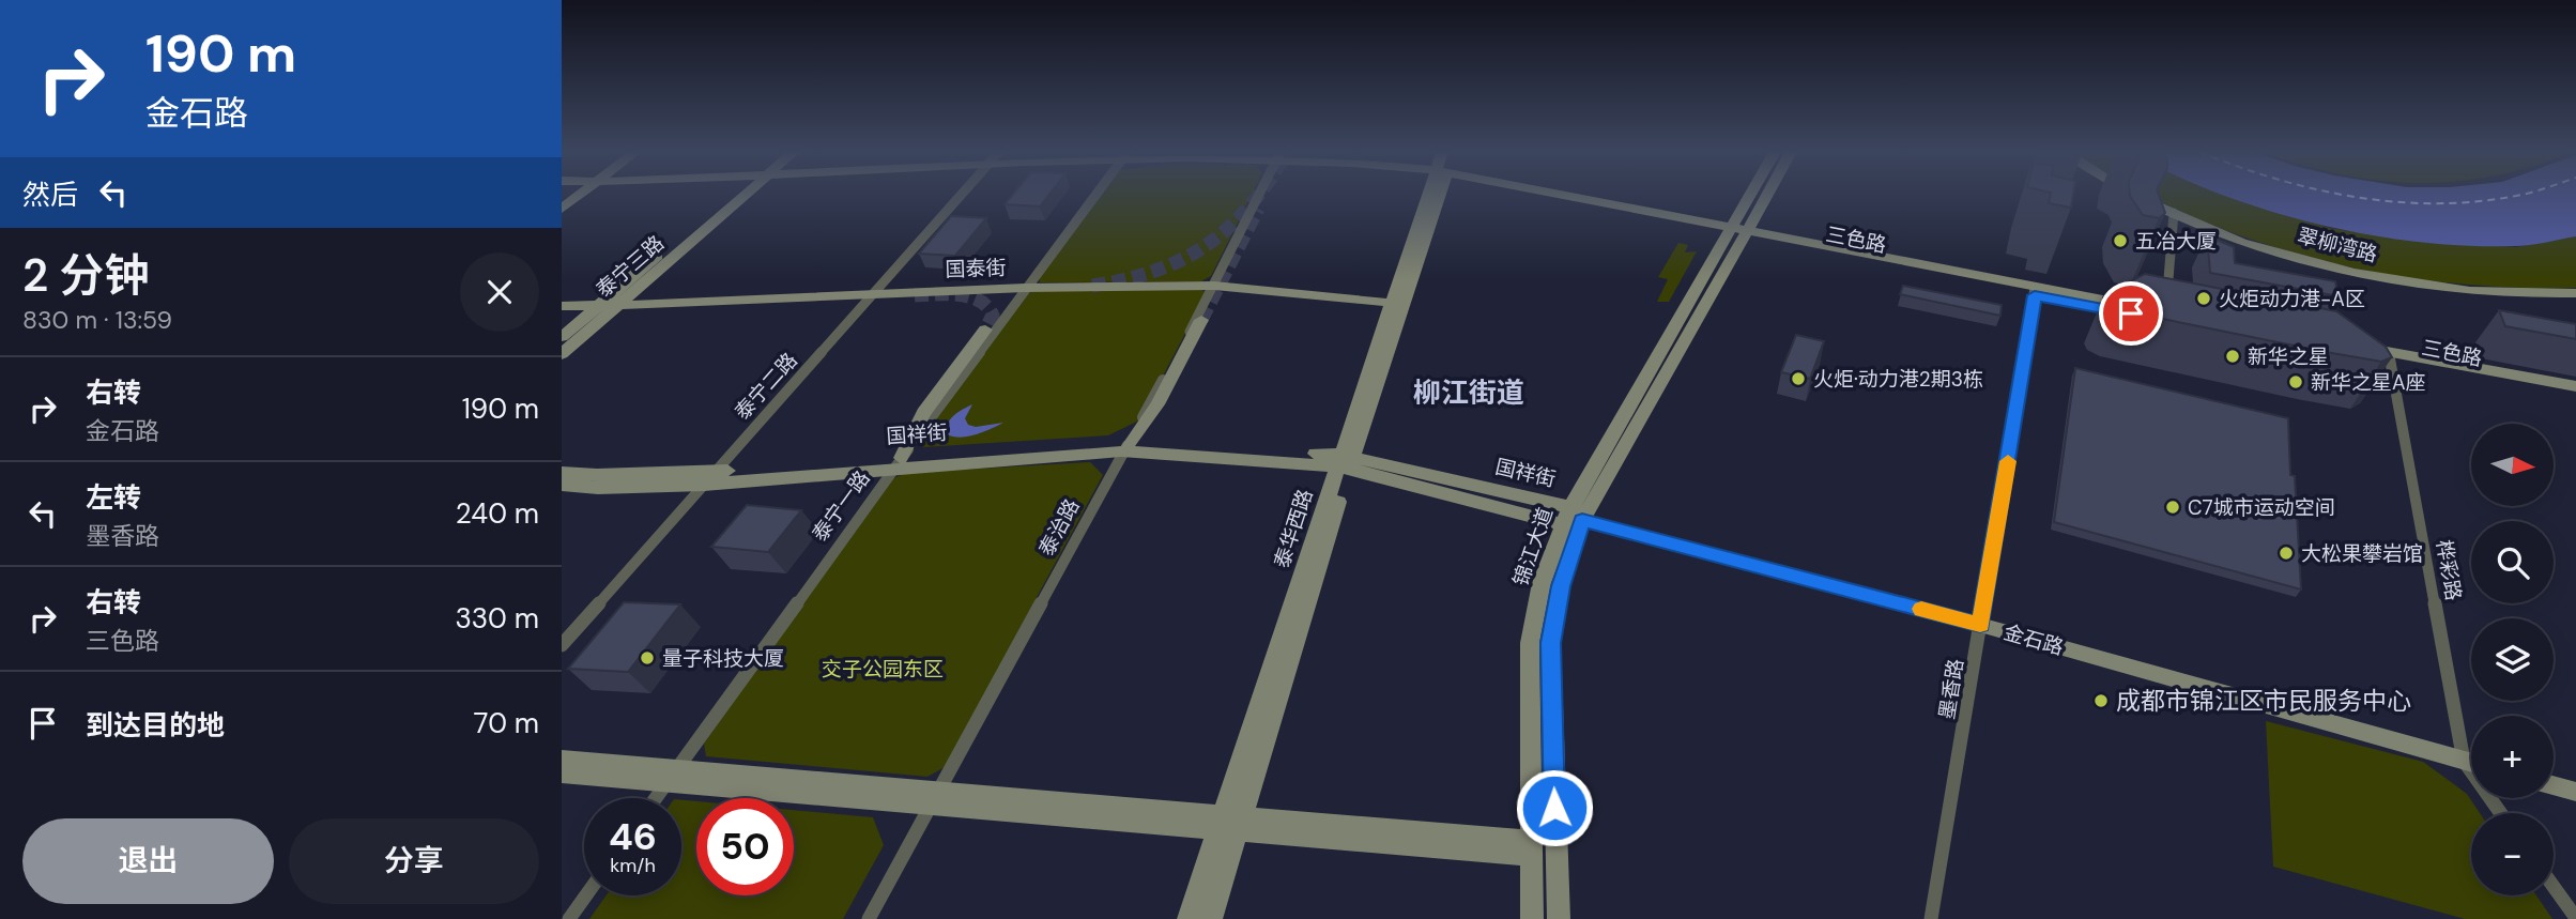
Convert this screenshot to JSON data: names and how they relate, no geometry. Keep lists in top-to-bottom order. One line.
{"streets":{"street":["三色路","翠柳湾路","泰宁三路","国泰街","泰宁二路","国祥街","泰宁一路","泰治路","泰华西路","锦江大道","桦彩路","金石路","墨香路"]},"crossings":[["三色路","锦江大道"],["三色路","桦彩路"],["三色路","墨香路"],["泰宁三路","国泰街"],["国泰街","泰宁二路"],["国泰街","泰宁一路"],["国泰街","泰治路"],["国泰街","泰华西路"],["泰宁二路","国祥街"],["国祥街","泰宁一路"],["国祥街","泰治路"],["国祥街","泰华西路"],["国祥街","锦江大道"],["国祥街","金石路"],["锦江大道","金石路"],["桦彩路","金石路"],["金石路","墨香路"]],"districts":["柳江街道"],"parks":["交子公园东区"],"places":["五冶大厦","火炬动力港-A区","新华之星","火炬·动力港2期3栋","新华之星A座","C7城市运动空间","大松果攀岩馆","量子科技大厦","成都市锦江区市民服务中心"],"north":"right","page":{"turn":["190 m","金石路"],"then":"然后","heading":["2 分钟","830 m · 13:59"],"list":[{"name":"右转","note":"金石路","value":"190 m"},{"name":"左转","note":"墨香路","value":"240 m"},{"name":"右转","note":"三色路","value":"330 m"},{"name":"到达目的地","value":"70 m"}],"map_buttons":["+","−"],"speed":"46 km/h","limit":"50","buttons":["退出","分享"]}}
